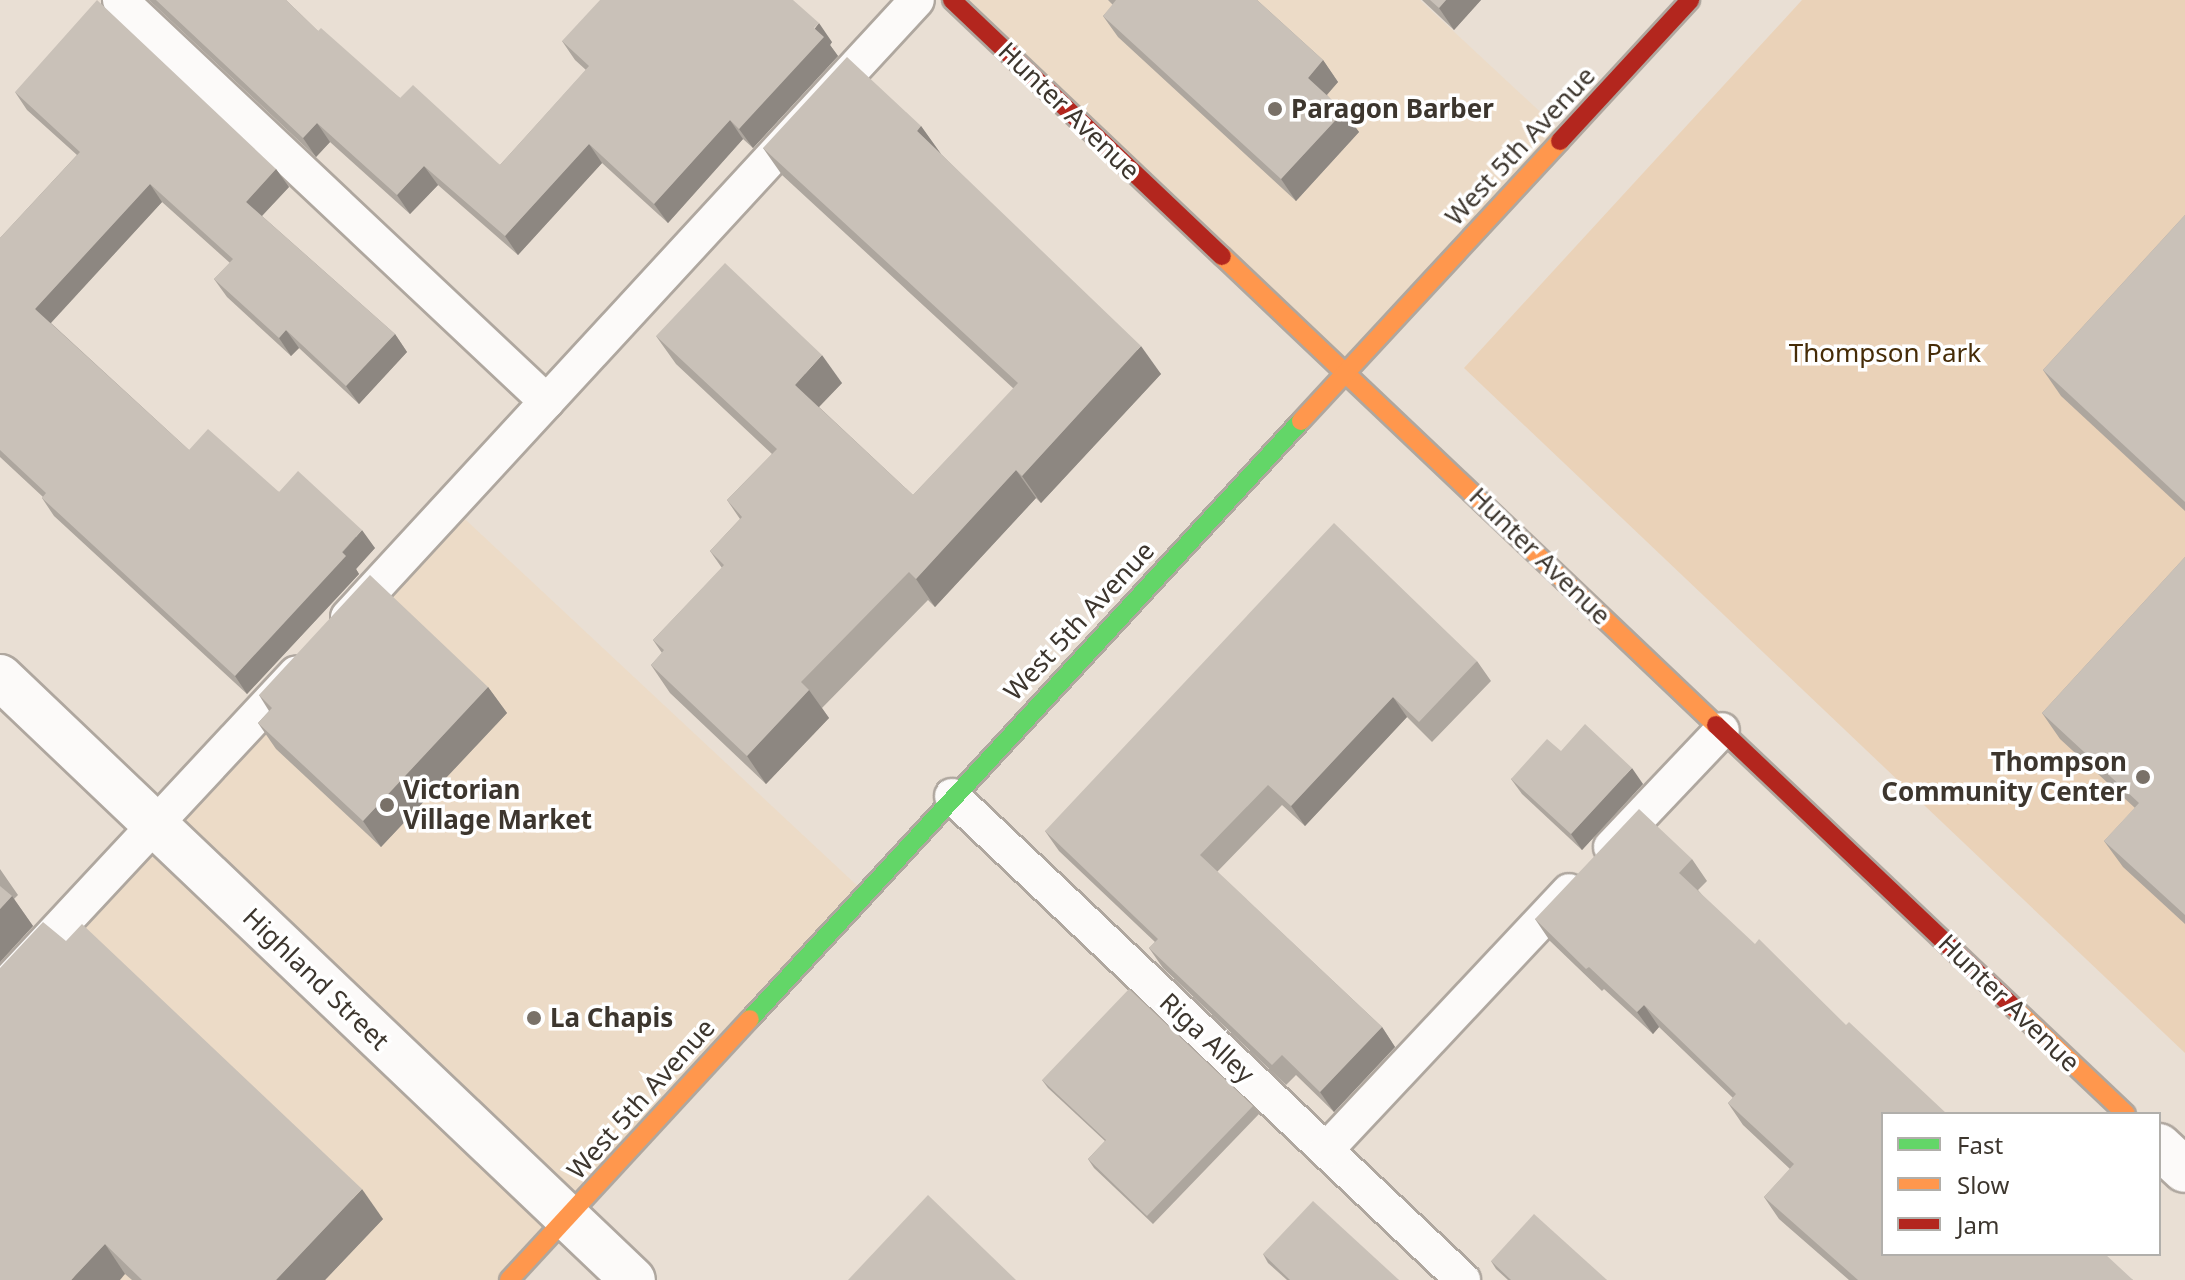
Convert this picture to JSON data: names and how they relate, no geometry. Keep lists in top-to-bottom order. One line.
{"streets":{"main road":["Hunter Avenue","West 5th Avenue"],"street":["Highland Street"],"lane":["Riga Alley"]},"crossings":[["Hunter Avenue","West 5th Avenue"],["West 5th Avenue","Highland Street"],["West 5th Avenue","Riga Alley"]],"parks":["Thompson Park"],"places":["Paragon Barber","Thompson Community Center","Victorian Village Market","La Chapis"],"legend":["Fast","Slow","Jam"]}
